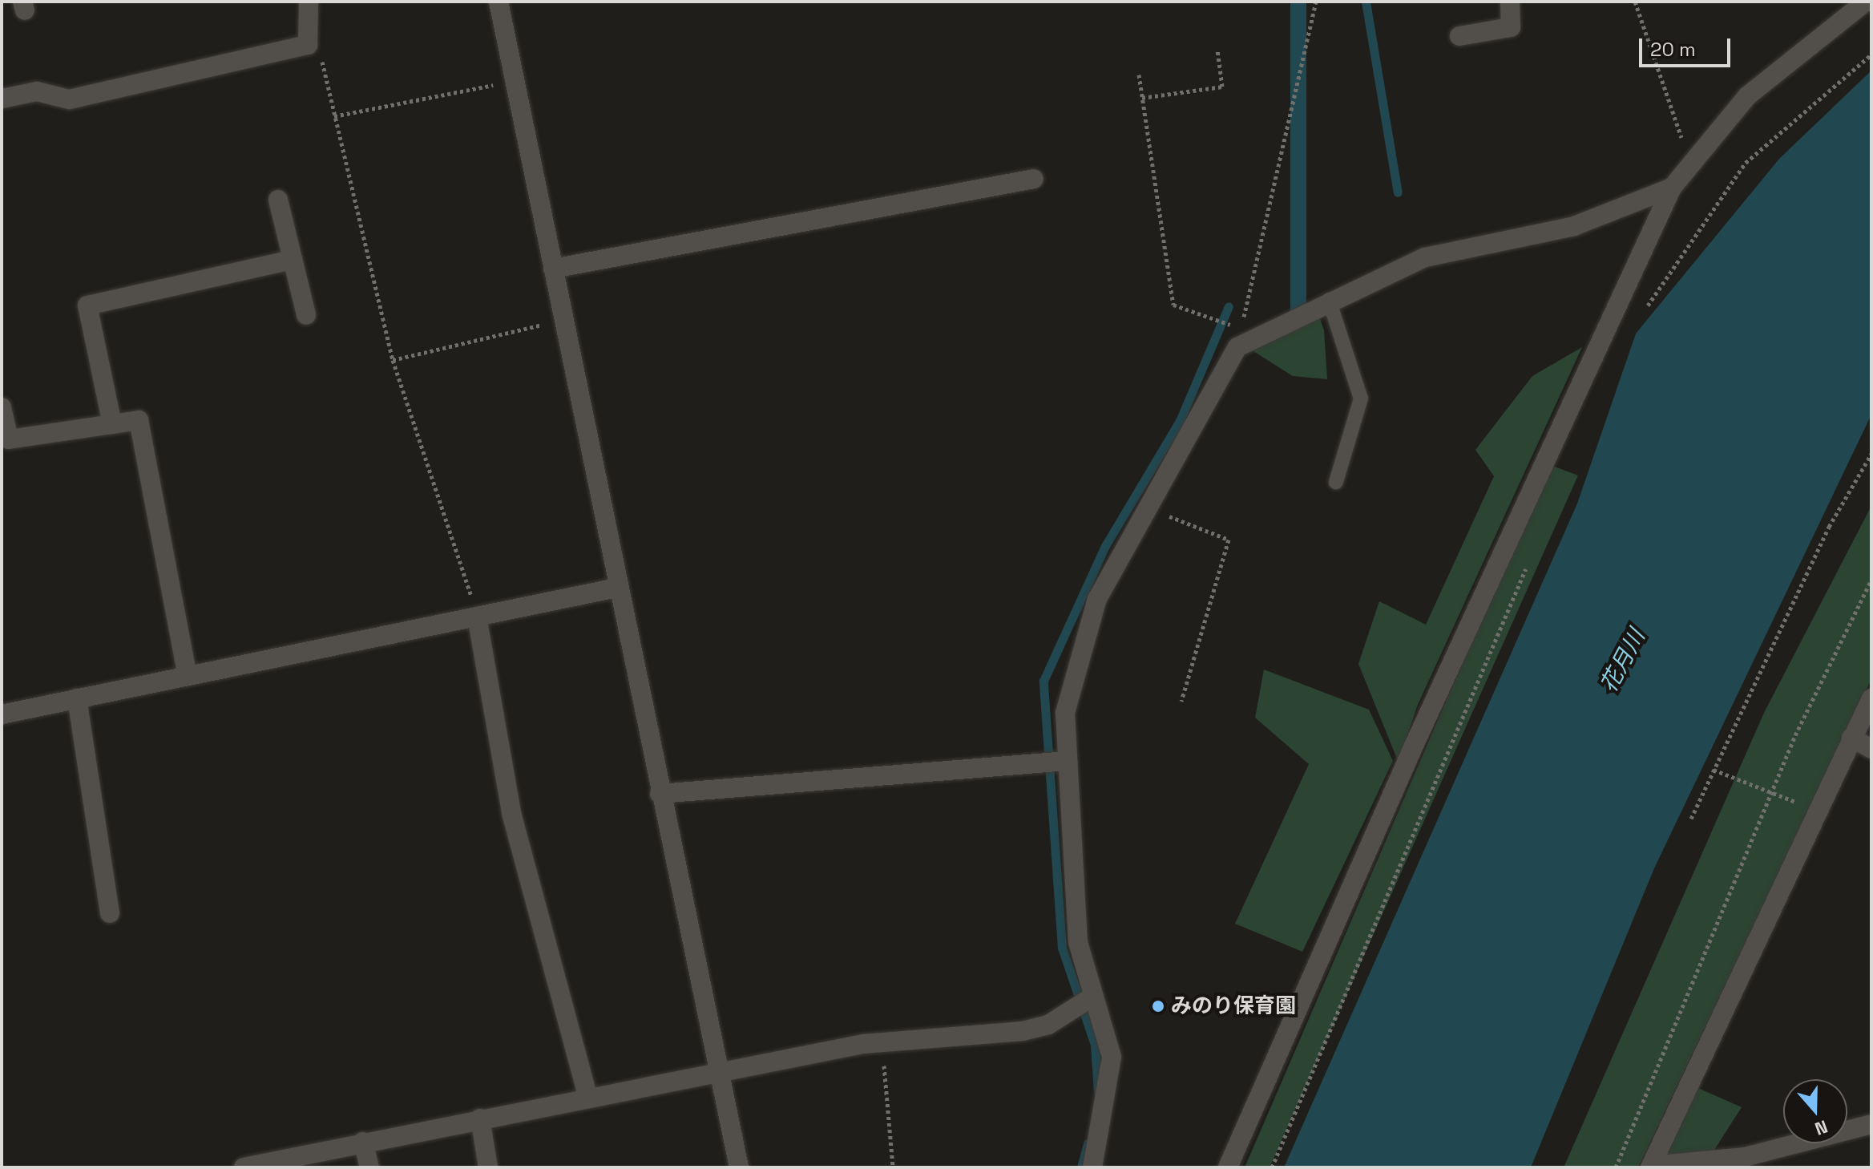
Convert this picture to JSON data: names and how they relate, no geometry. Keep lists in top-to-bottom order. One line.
{"water":["花月川"],"places":["みのり保育園"],"scale_bar":"20 m","north":"bottom"}
